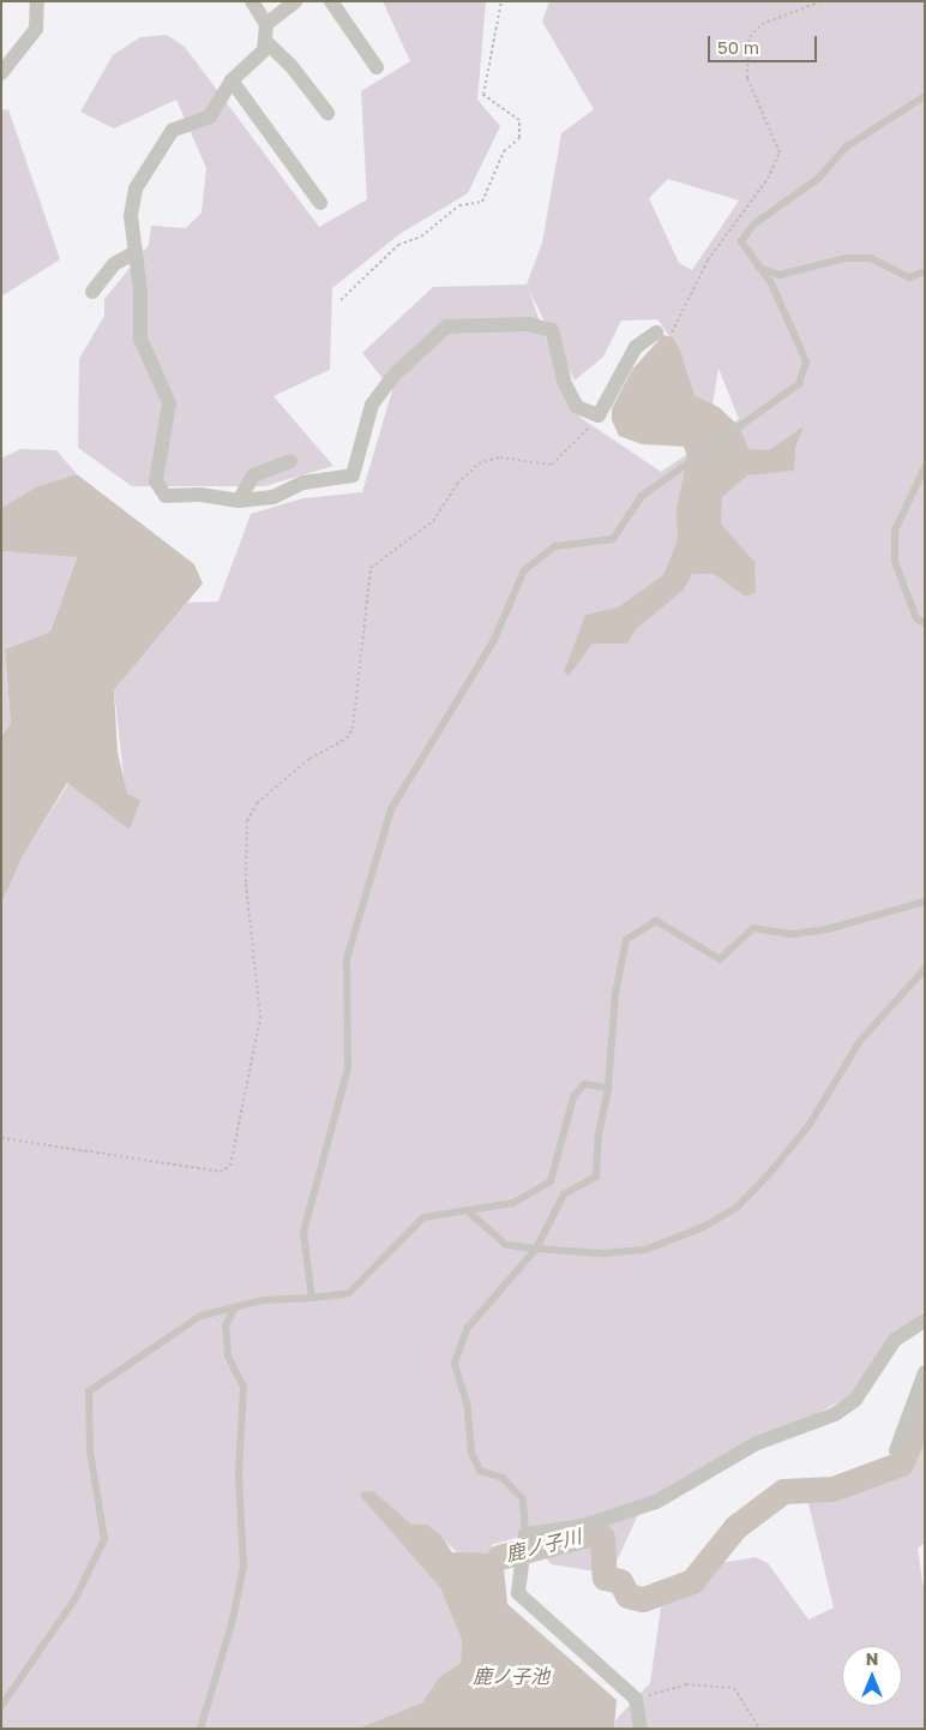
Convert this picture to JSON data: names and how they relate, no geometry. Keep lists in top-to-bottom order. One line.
{"water":["鹿ノ子川","鹿ノ子池"],"scale_bar":"50 m","north":"top"}
